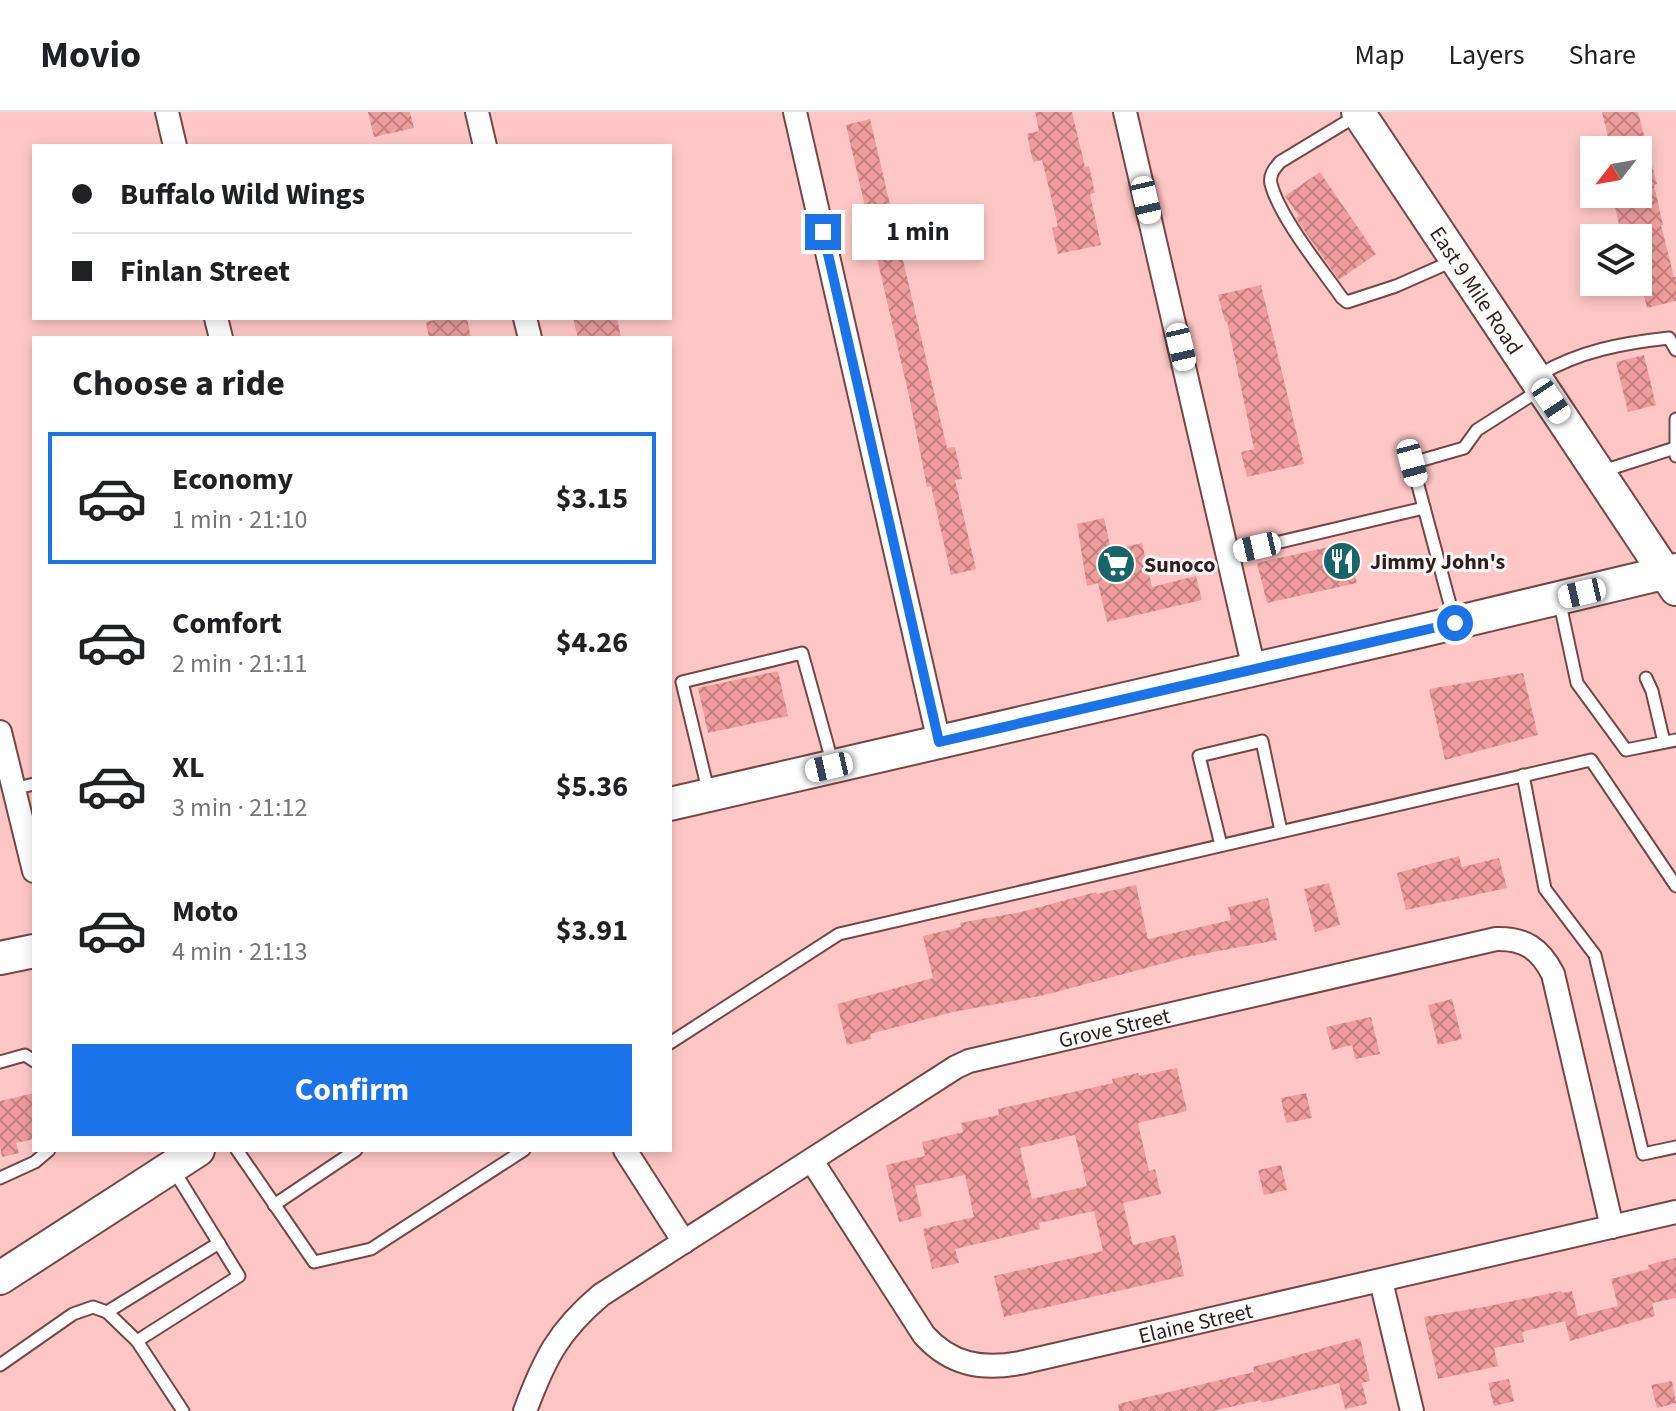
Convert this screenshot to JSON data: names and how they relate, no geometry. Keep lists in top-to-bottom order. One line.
{"streets":{"main road":["East 9 Mile Road"],"street":["Grove Street","Elaine Street"]},"crossings":[["Grove Street","Elaine Street"]],"places":{"restaurant":["Jimmy John's"],"supermarket":["Sunoco"]},"north":"bottom left","page":{"header":"Movio","nav":["Map","Layers","Share"],"banner":["Buffalo Wild Wings","Finlan Street"],"bubble":"1 min","heading":"Choose a ride","list":[{"name":"Economy","note":"1 min · 21:10","value":"$3.15"},{"name":"Comfort","note":"2 min · 21:11","value":"$4.26"},{"name":"XL","note":"3 min · 21:12","value":"$5.36"},{"name":"Moto","note":"4 min · 21:13","value":"$3.91"}],"buttons":"Confirm"}}
